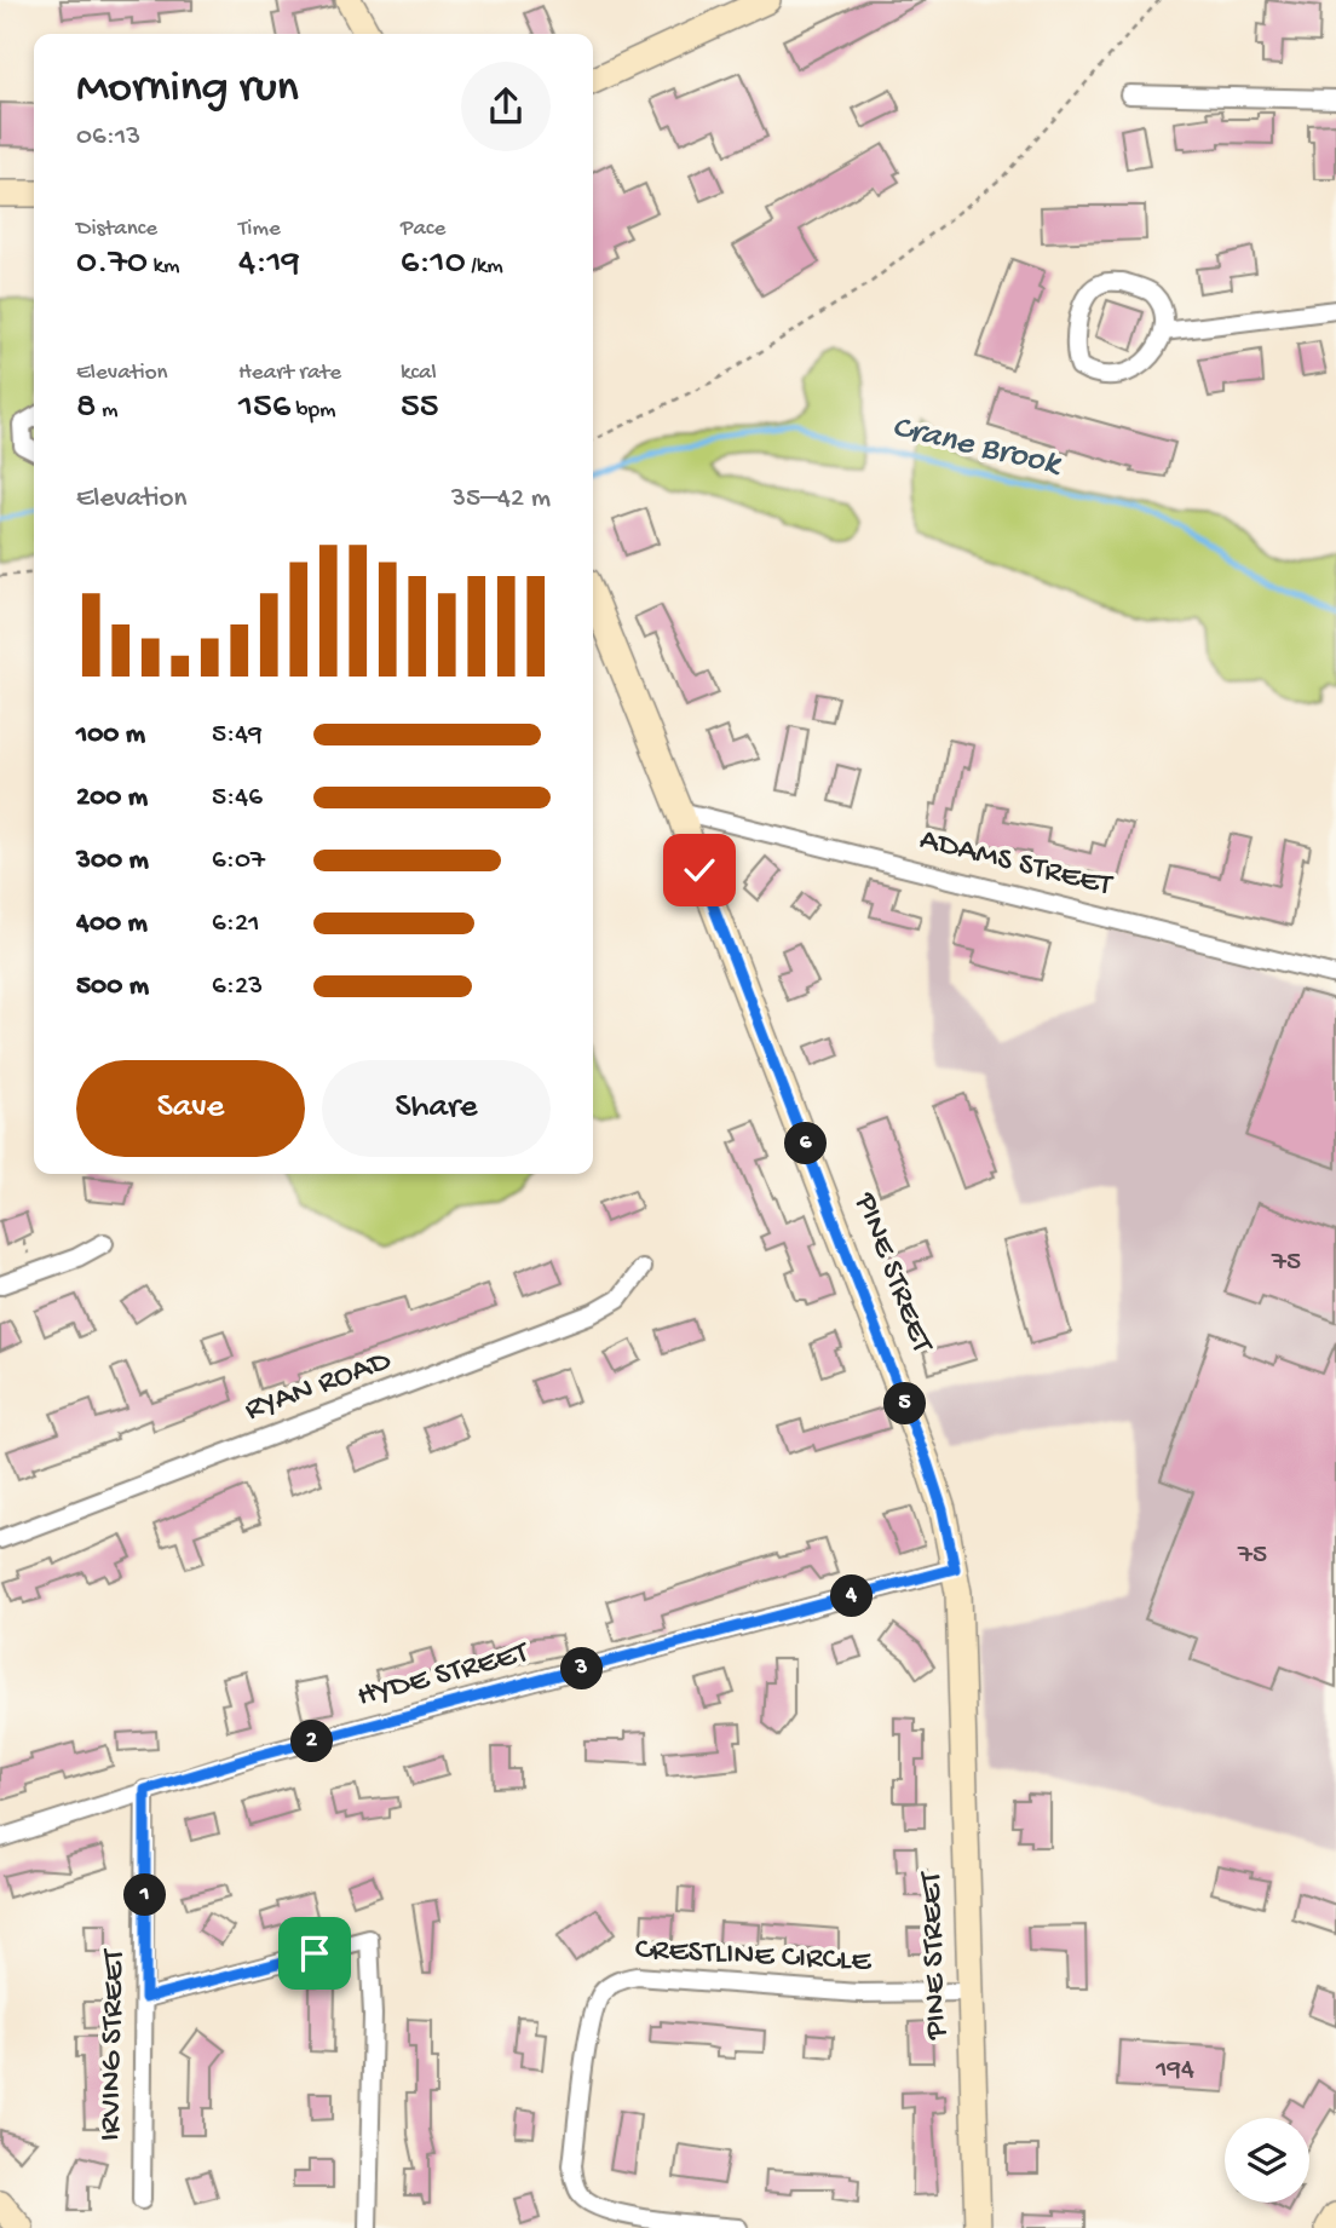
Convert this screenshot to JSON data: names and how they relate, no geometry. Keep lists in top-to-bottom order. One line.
{"streets":{"street":["ADAMS STREET","PINE STREET","RYAN ROAD","HYDE STREET","CRESTLINE CIRCLE","IRVING STREET"]},"crossings":[["ADAMS STREET","PINE STREET"],["PINE STREET","HYDE STREET"],["PINE STREET","CRESTLINE CIRCLE"],["HYDE STREET","IRVING STREET"]],"water":["Crane Brook"],"house_numbers":["75","75","194"],"page":{"heading":["Morning run","06:13"],"stats":[["Distance","0.70 km"],["Time","4:19"],["Pace","6:10 /km"],["Elevation","8 m"],["Heart rate","156 bpm"],["kcal","55"]],"chart":["Elevation","35–42 m"],"list":[{"name":"100 m","note":"5:49"},{"name":"200 m","note":"5:46"},{"name":"300 m","note":"6:07"},{"name":"400 m","note":"6:21"},{"name":"500 m","note":"6:23"}],"buttons":["Save","Share"],"pins":["6","5","4","3","2","1"]}}
